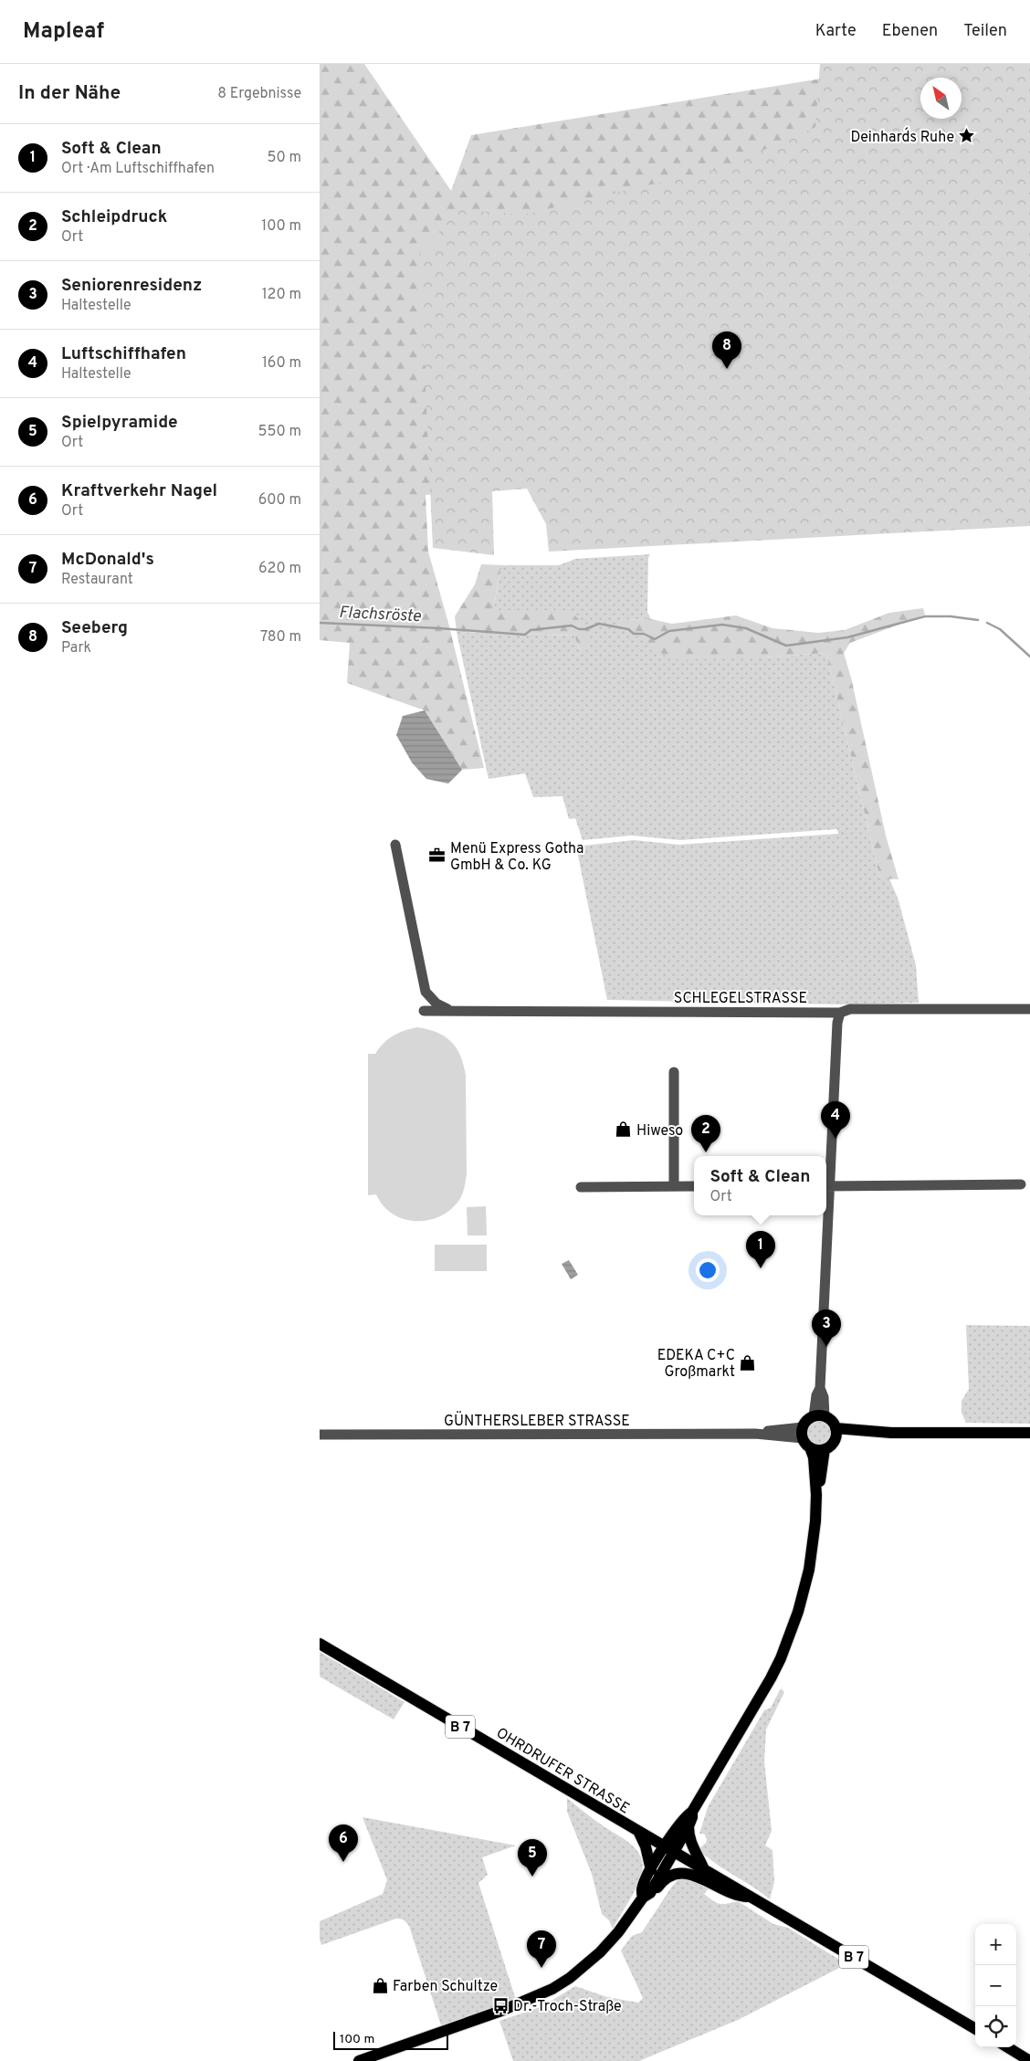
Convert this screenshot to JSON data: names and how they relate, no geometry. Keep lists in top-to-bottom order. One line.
{"streets":{"main road":["B 7","OHRDRUFER STRASSE"],"street":["SCHLEGELSTRASSE","GÜNTHERSLEBER STRASSE"]},"crossings":[["B 7","OHRDRUFER STRASSE"]],"water":["Flachsröste"],"places":{"place":["Deinhard´s Ruhe"],"office":["Menü Express Gotha GmbH & Co. KG"],"shop":["Hiweso","EDEKA C+C Großmarkt","Farben Schultze"],"bus stop":["Dr.-Troch-Straße"]},"scale_bar":"100 m","north":"top left","page":{"header":"Mapleaf","nav":["Karte","Ebenen","Teilen"],"heading":["In der Nähe","8 Ergebnisse"],"list":[{"mark":"1","name":"Soft & Clean","note":"Ort · Am Luftschiffhafen","value":"50 m"},{"mark":"2","name":"Schleipdruck","note":"Ort","value":"100 m"},{"mark":"3","name":"Seniorenresidenz","note":"Haltestelle","value":"120 m"},{"mark":"4","name":"Luftschiffhafen","note":"Haltestelle","value":"160 m"},{"mark":"5","name":"Spielpyramide","note":"Ort","value":"550 m"},{"mark":"6","name":"Kraftverkehr Nagel","note":"Ort","value":"600 m"},{"mark":"7","name":"McDonald's","note":"Restaurant","value":"620 m"},{"mark":"8","name":"Seeberg","note":"Park","value":"780 m"}],"pins":["8","4","2","1","3","6","5","7"],"popup":["Soft & Clean","Ort"],"map_buttons":["+","−"],"scale":"100 m"}}
